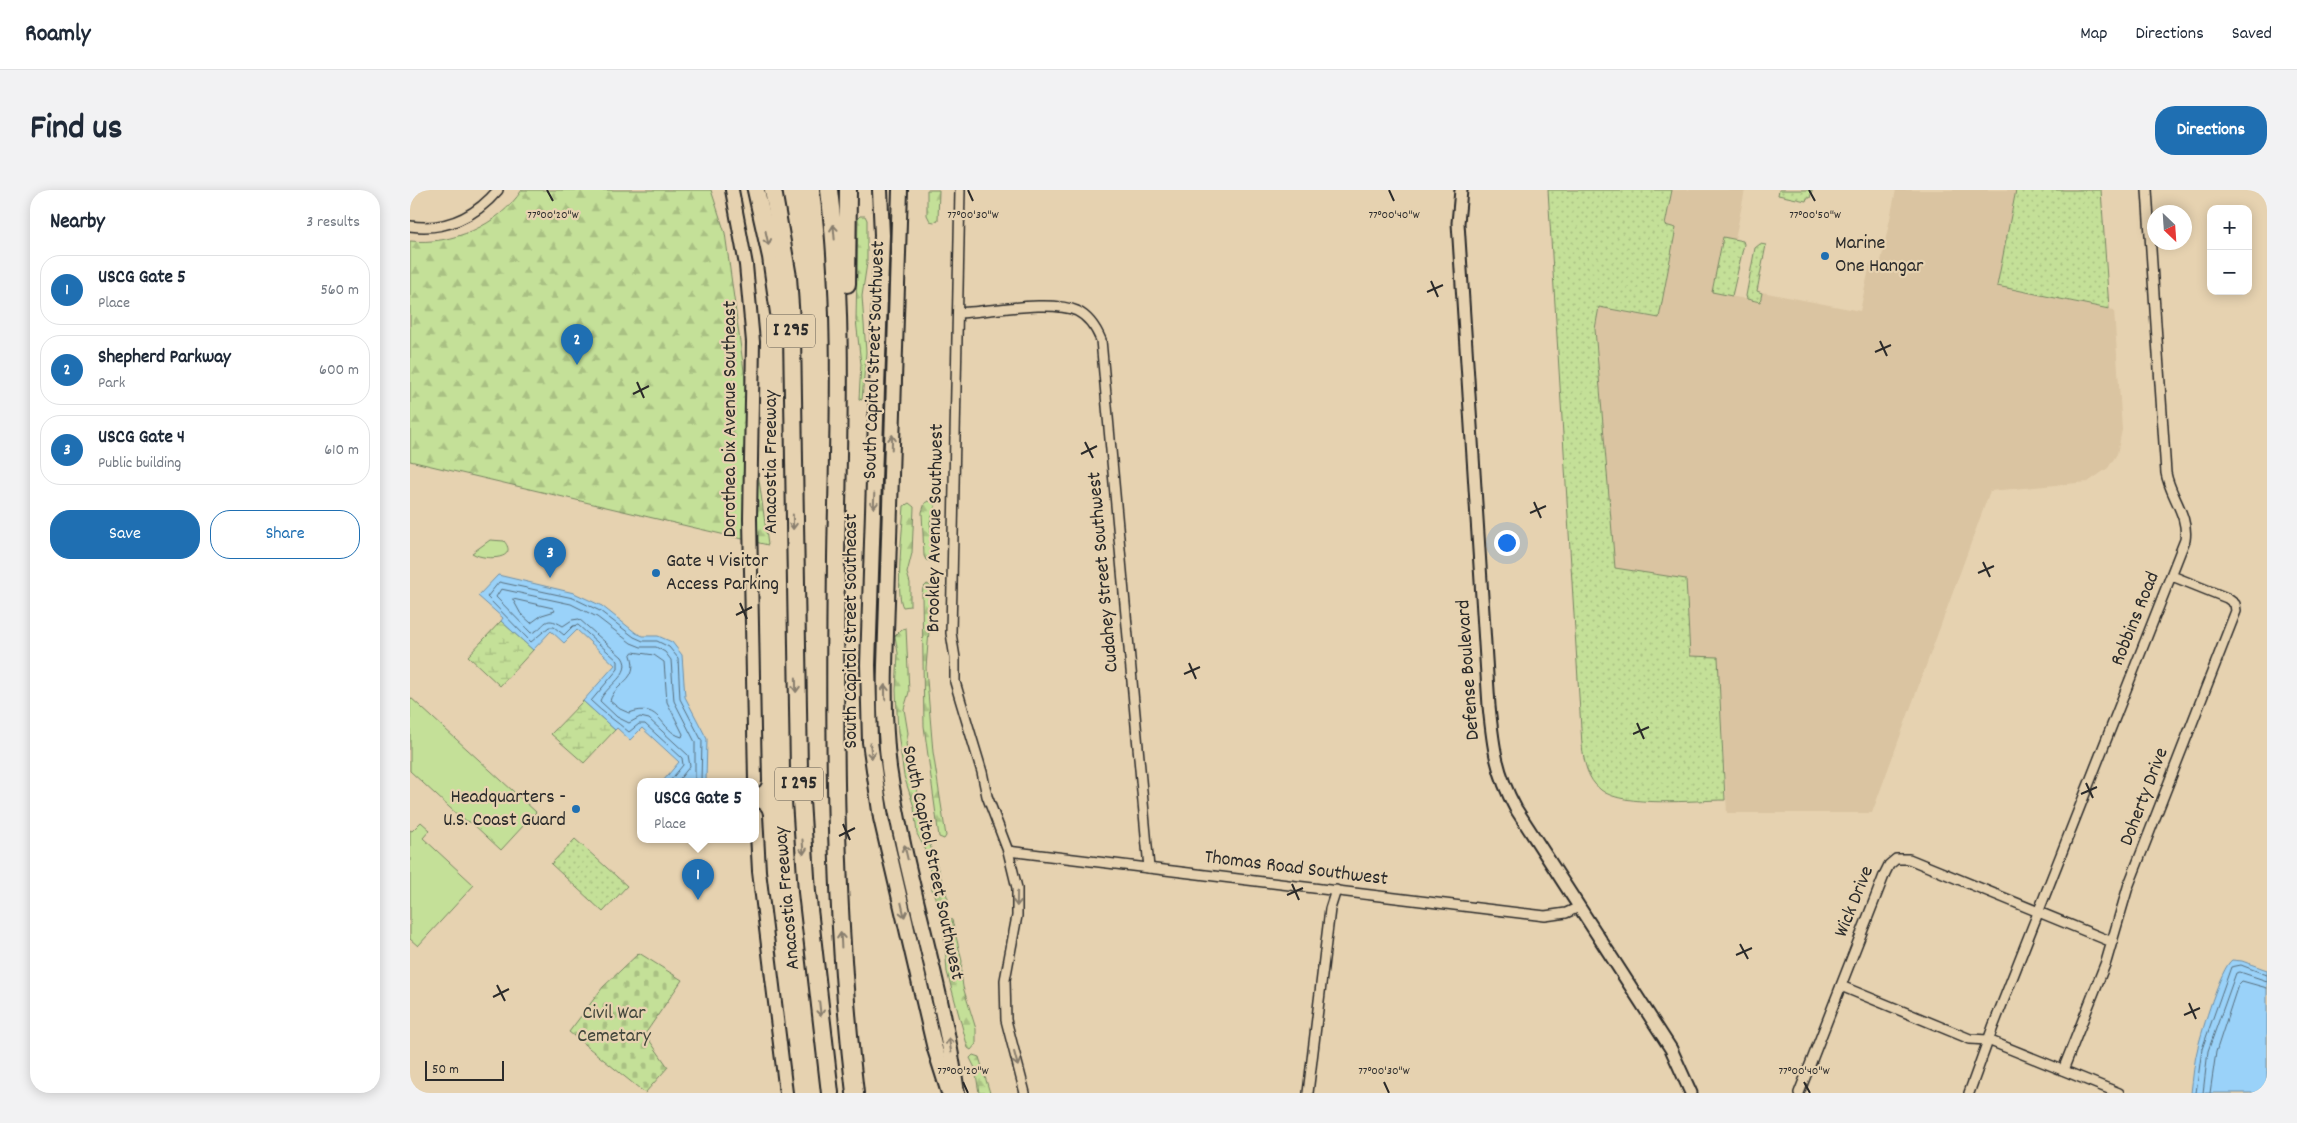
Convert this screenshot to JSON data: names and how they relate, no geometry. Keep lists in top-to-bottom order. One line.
{"streets":{"highway":["I 295","Anacostia Freeway"],"main road":["South Capitol Street Southwest","Dorothea Dix Avenue Southeast","South Capitol Street Southeast"],"street":["Brookley Avenue Southwest","Cudahey Street Southwest","Robbins Road","Defense Boulevard","Doherty Drive","Thomas Road Southwest","Wick Drive"]},"crossings":[["Brookley Avenue Southwest","Cudahey Street Southwest"],["Brookley Avenue Southwest","Thomas Road Southwest"],["Cudahey Street Southwest","Thomas Road Southwest"],["Robbins Road","Doherty Drive"],["Robbins Road","Wick Drive"],["Defense Boulevard","Thomas Road Southwest"],["Doherty Drive","Wick Drive"]],"one_way":["South Capitol Street Southwest","South Capitol Street Southeast"],"parks":["Civil War Cemetary"],"places":["Marine One Hangar","Gate 4 Visitor Access Parking","Headquarters - U.S. Coast Guard"],"scale_bar":"50 m","north":"bottom right","page":{"header":"Roamly","nav":["Map","Directions","Saved"],"title":"Find us","buttons":["Directions",["Save","Share"]],"heading":["Nearby","3 results"],"map_buttons":["+","−"],"list":[{"mark":"1","name":"USCG Gate 5","note":"Place","value":"560 m"},{"mark":"2","name":"Shepherd Parkway","note":"Park","value":"600 m"},{"mark":"3","name":"USCG Gate 4","note":"Public building","value":"610 m"}],"pins":["2","3","1"],"popup":["USCG Gate 5","Place"],"scale":"50 m"},"coordinates":["77°00'20\"W","77°00'30\"W","77°00'40\"W","77°00'50\"W"]}
